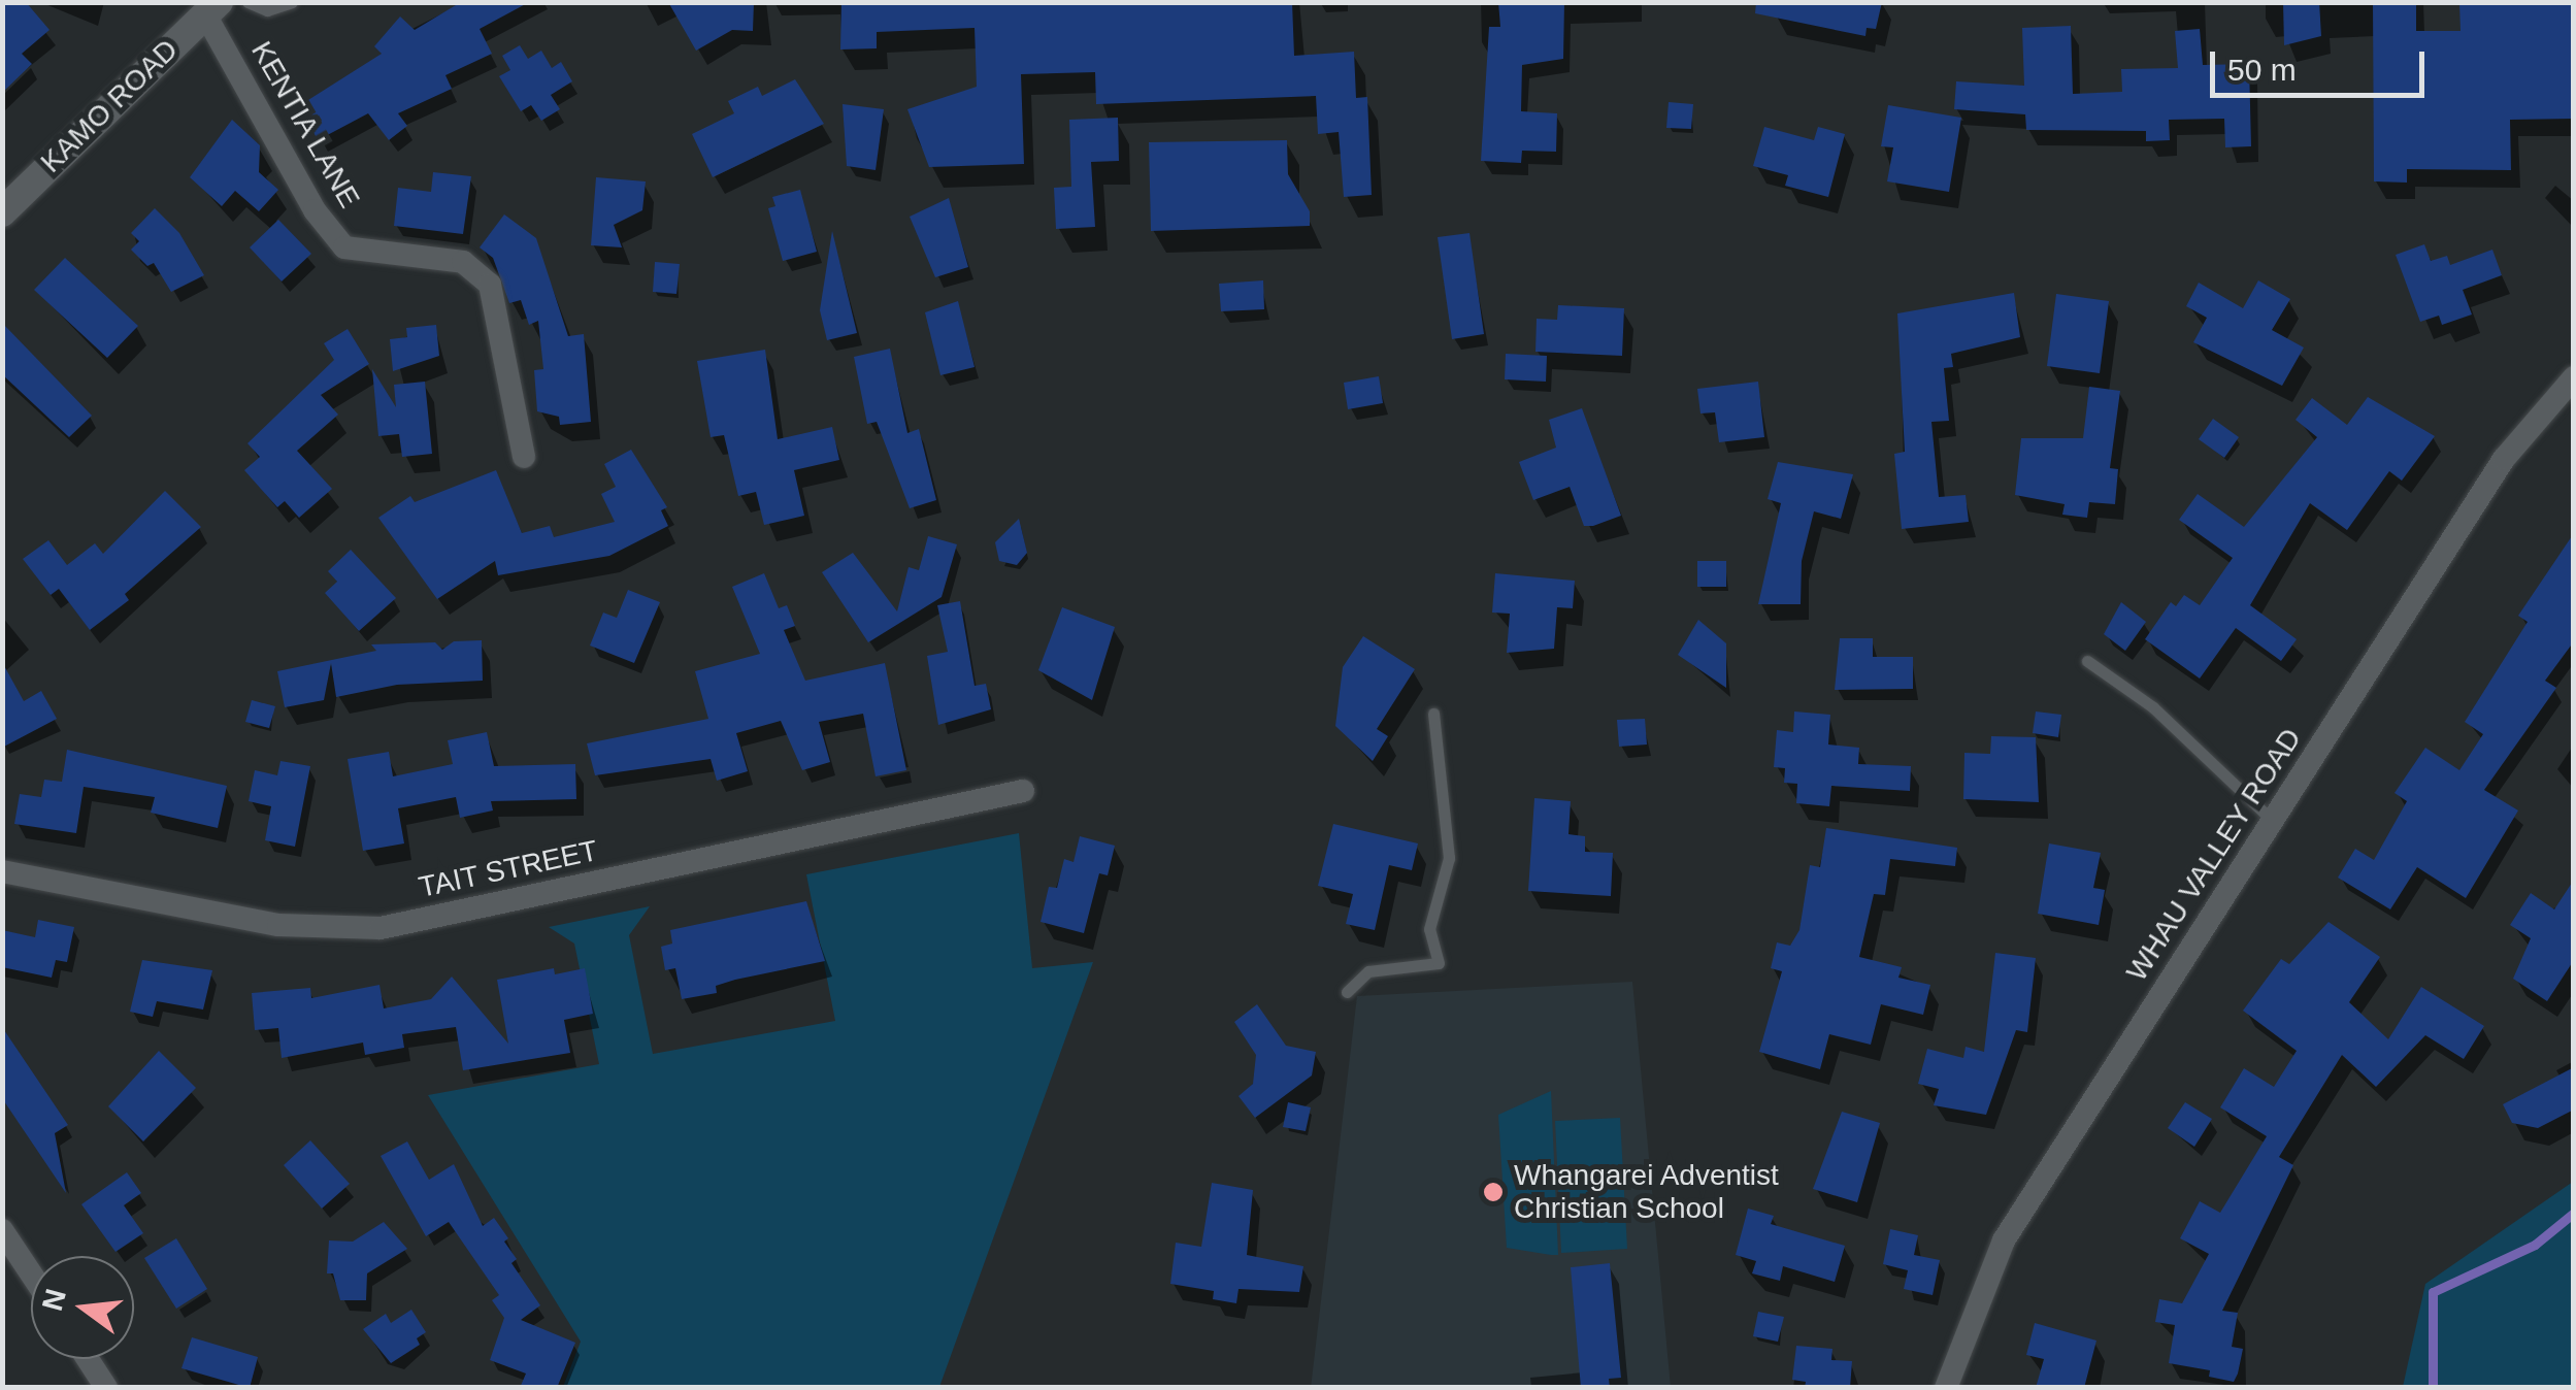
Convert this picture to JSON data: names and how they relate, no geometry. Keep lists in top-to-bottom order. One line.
{"streets":{"main road":["KAMO ROAD"],"street":["KENTIA LANE","WHAU VALLEY ROAD","TAIT STREET"]},"crossings":[["KAMO ROAD","KENTIA LANE"]],"places":["Whangarei Adventist Christian School"],"scale_bar":"50 m","north":"left"}
